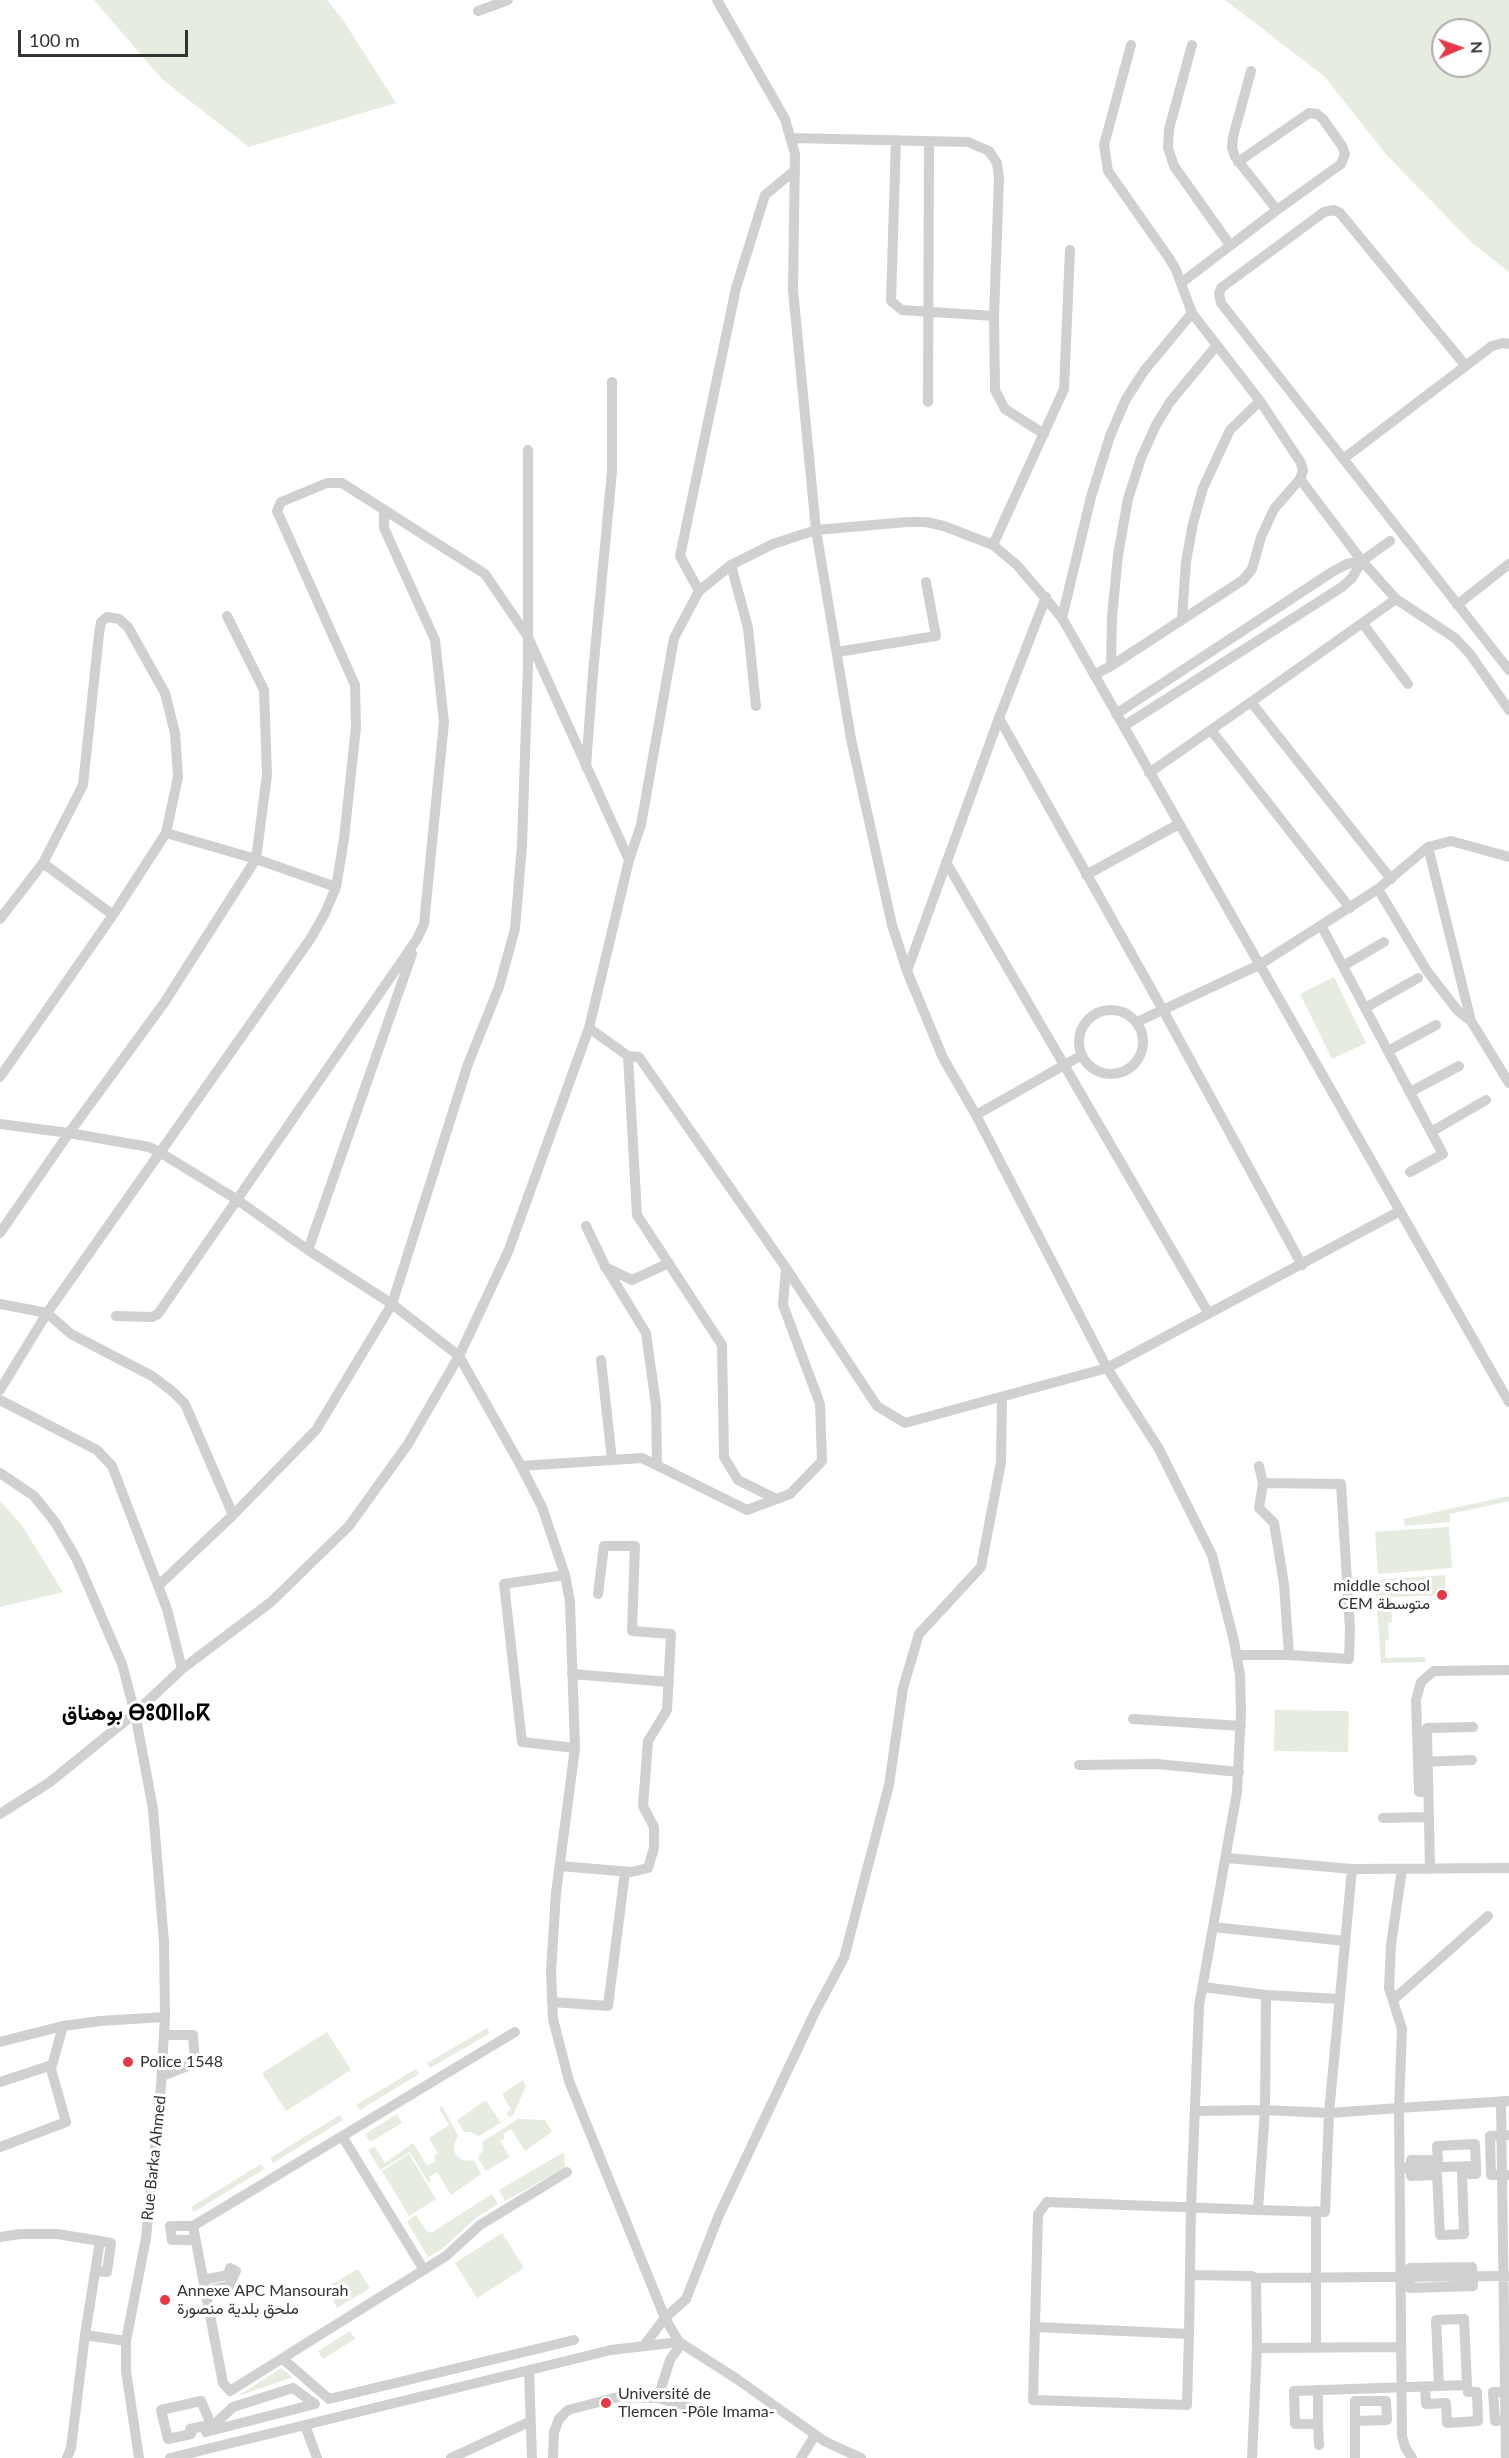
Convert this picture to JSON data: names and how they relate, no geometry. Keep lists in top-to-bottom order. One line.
{"streets":{"street":["Rue Barka Ahmed"]},"districts":["بوهناق ⴱⵓⵀⵏⵏⴰⴽ"],"places":["middle school CEM متوسطة","Police 1548","Annexe APC Mansourah ملحق بلدية منصورة","Université de Tlemcen -Pôle Imama-"],"scale_bar":"100 m","north":"right"}
